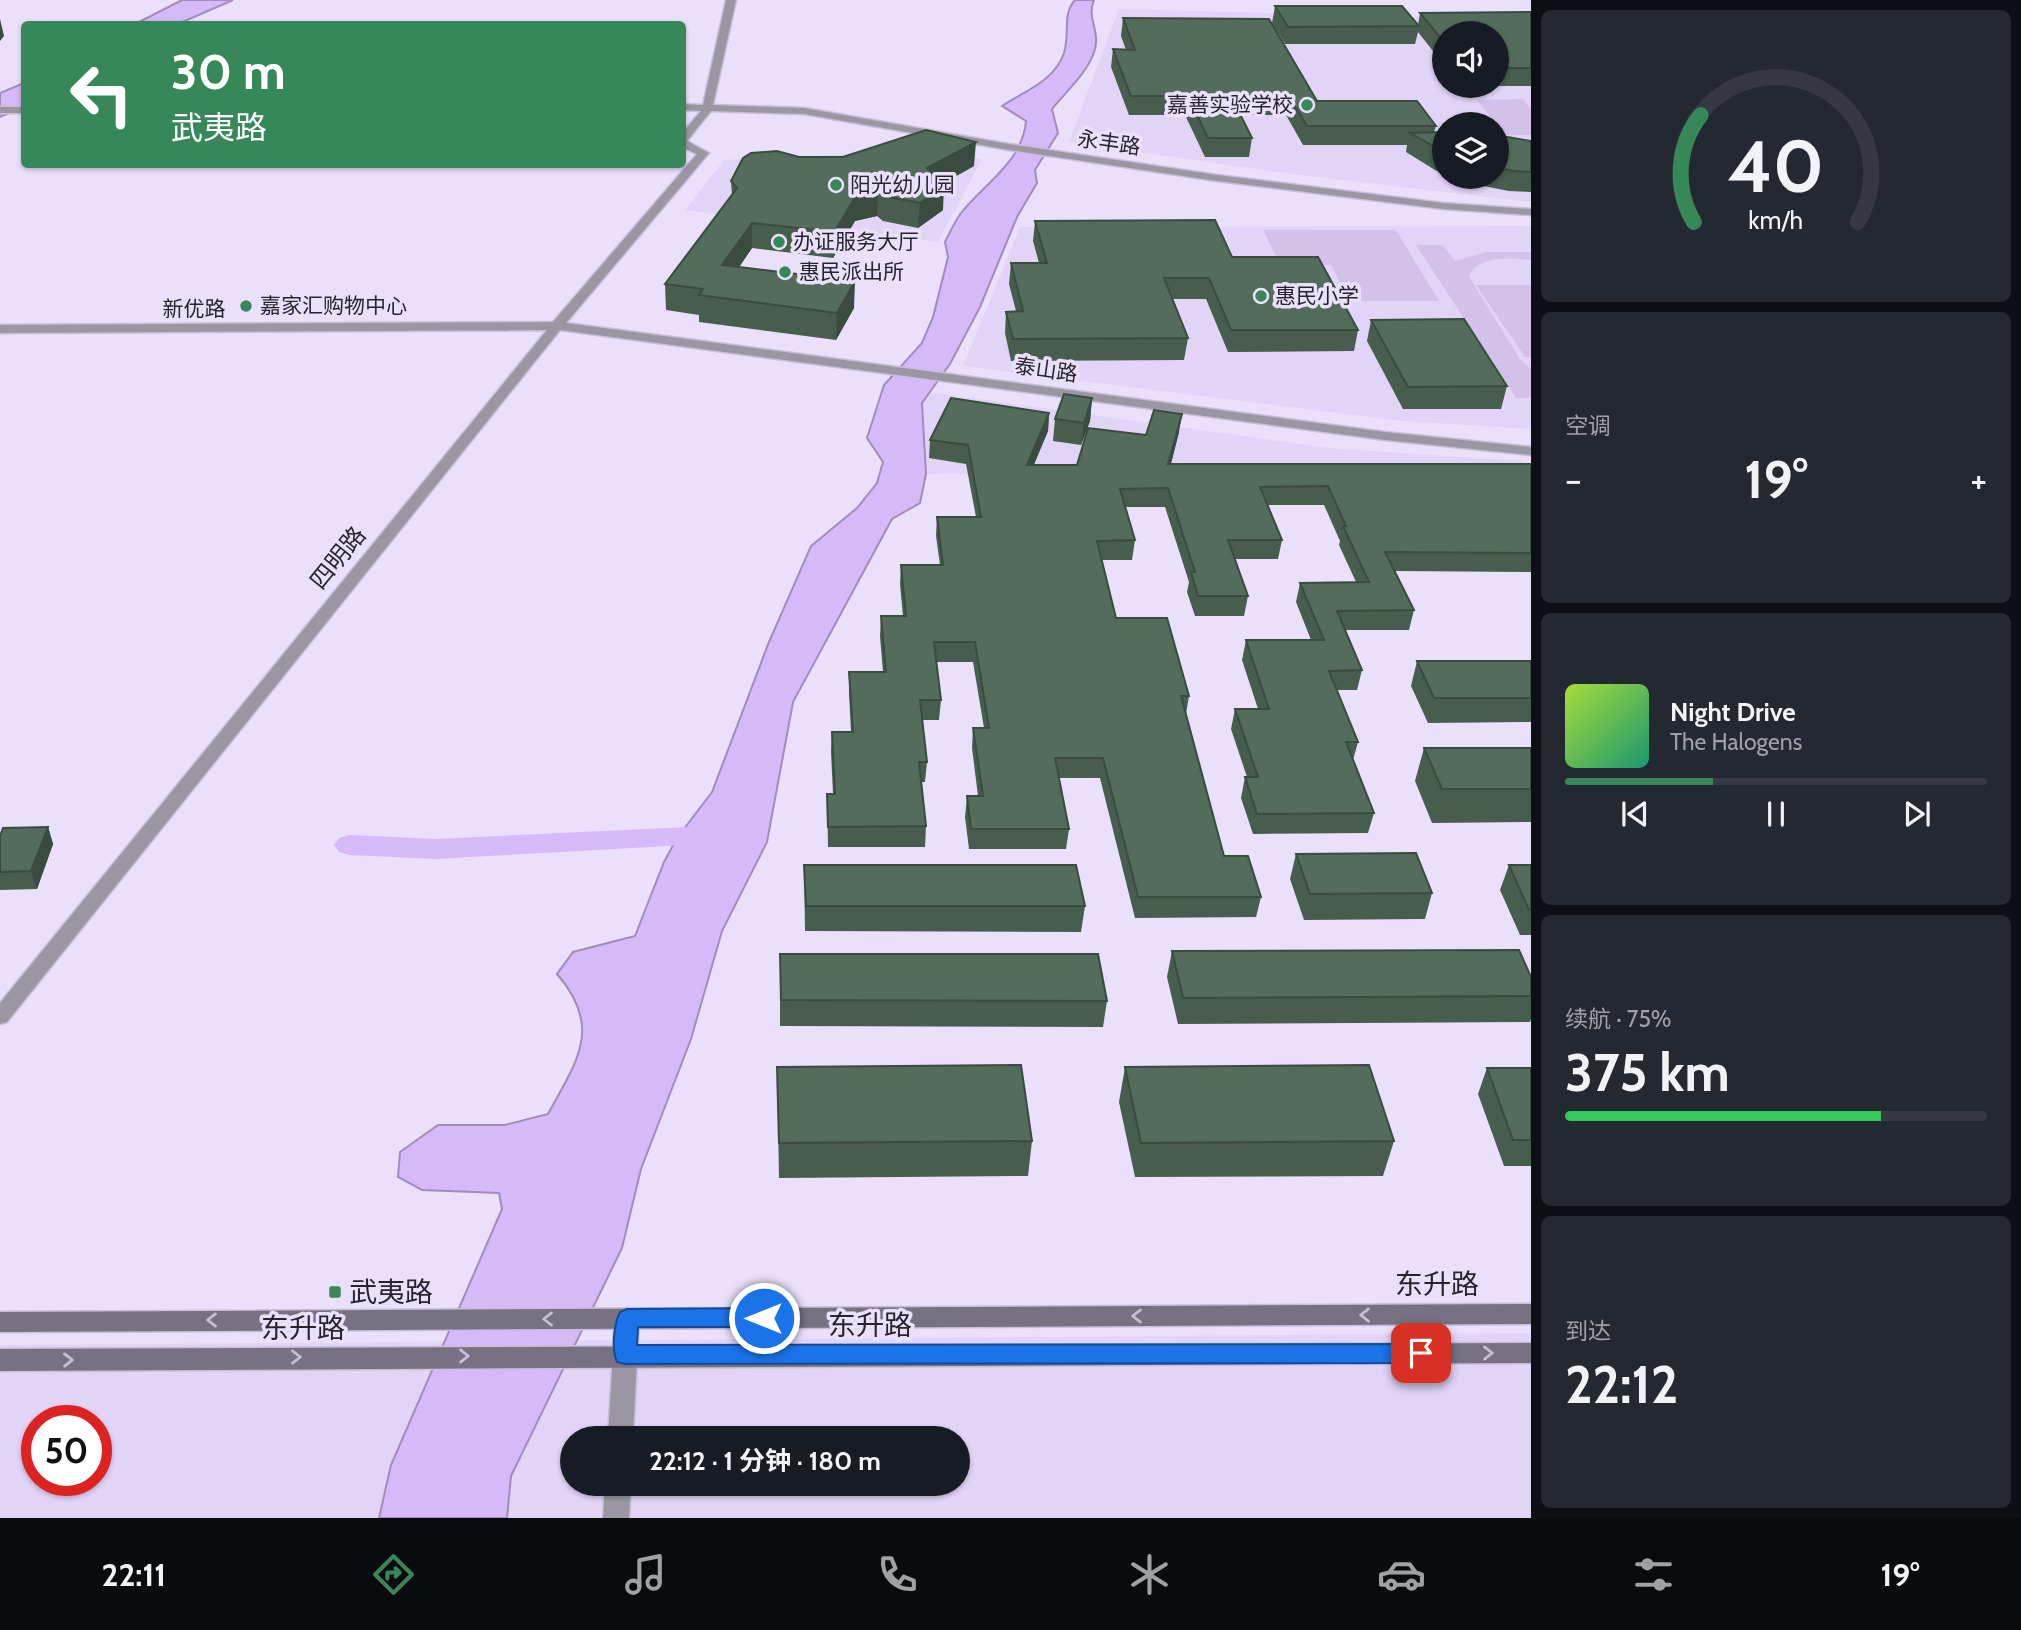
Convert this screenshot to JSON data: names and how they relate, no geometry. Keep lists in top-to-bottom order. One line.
{"streets":{"main road":["东升路"],"street":["永丰路","新优路","泰山路","四明路"]},"crossings":[["永丰路","四明路"],["新优路","泰山路"],["新优路","四明路"],["泰山路","四明路"]],"places":{"other":["嘉善实验学校","阳光幼儿园","办证服务大厅","惠民派出所","惠民小学","嘉家汇购物中心"],"transit":["武夷路"]},"page":{"turn":["30 m","武夷路"],"tile":["空调",["续航 · 75%","375 km"],["到达","22:12"]],"heat":["−","19°","+"],"song":["Night Drive","The Halogens"],"limit":"50","trip":"22:12 · 1 分钟 · 180 m","tabs":["22:11","19°"],"gauge":["40","km/h"]}}
